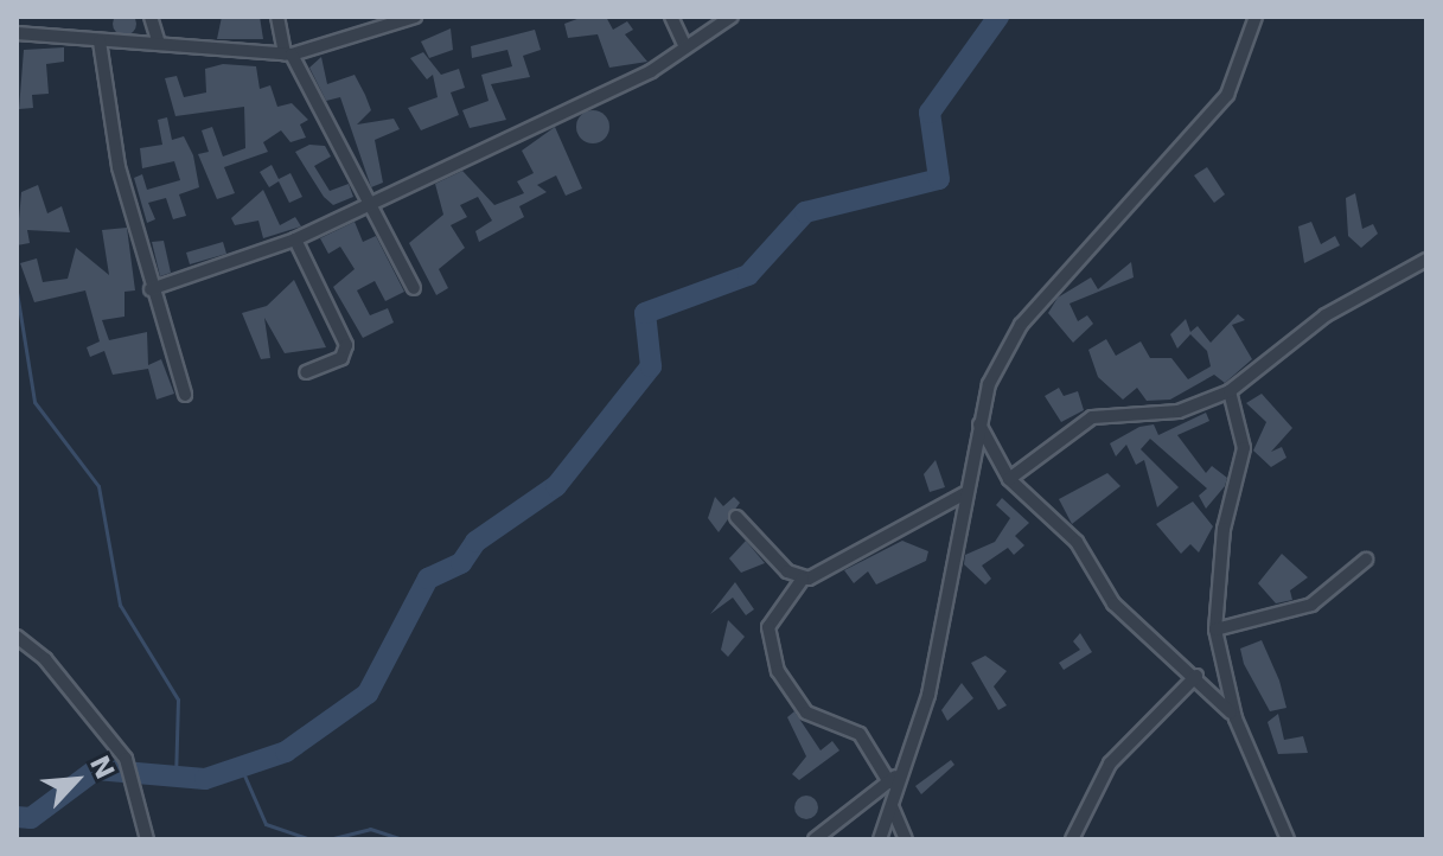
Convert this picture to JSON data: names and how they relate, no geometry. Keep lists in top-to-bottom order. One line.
{"north":"top right"}
